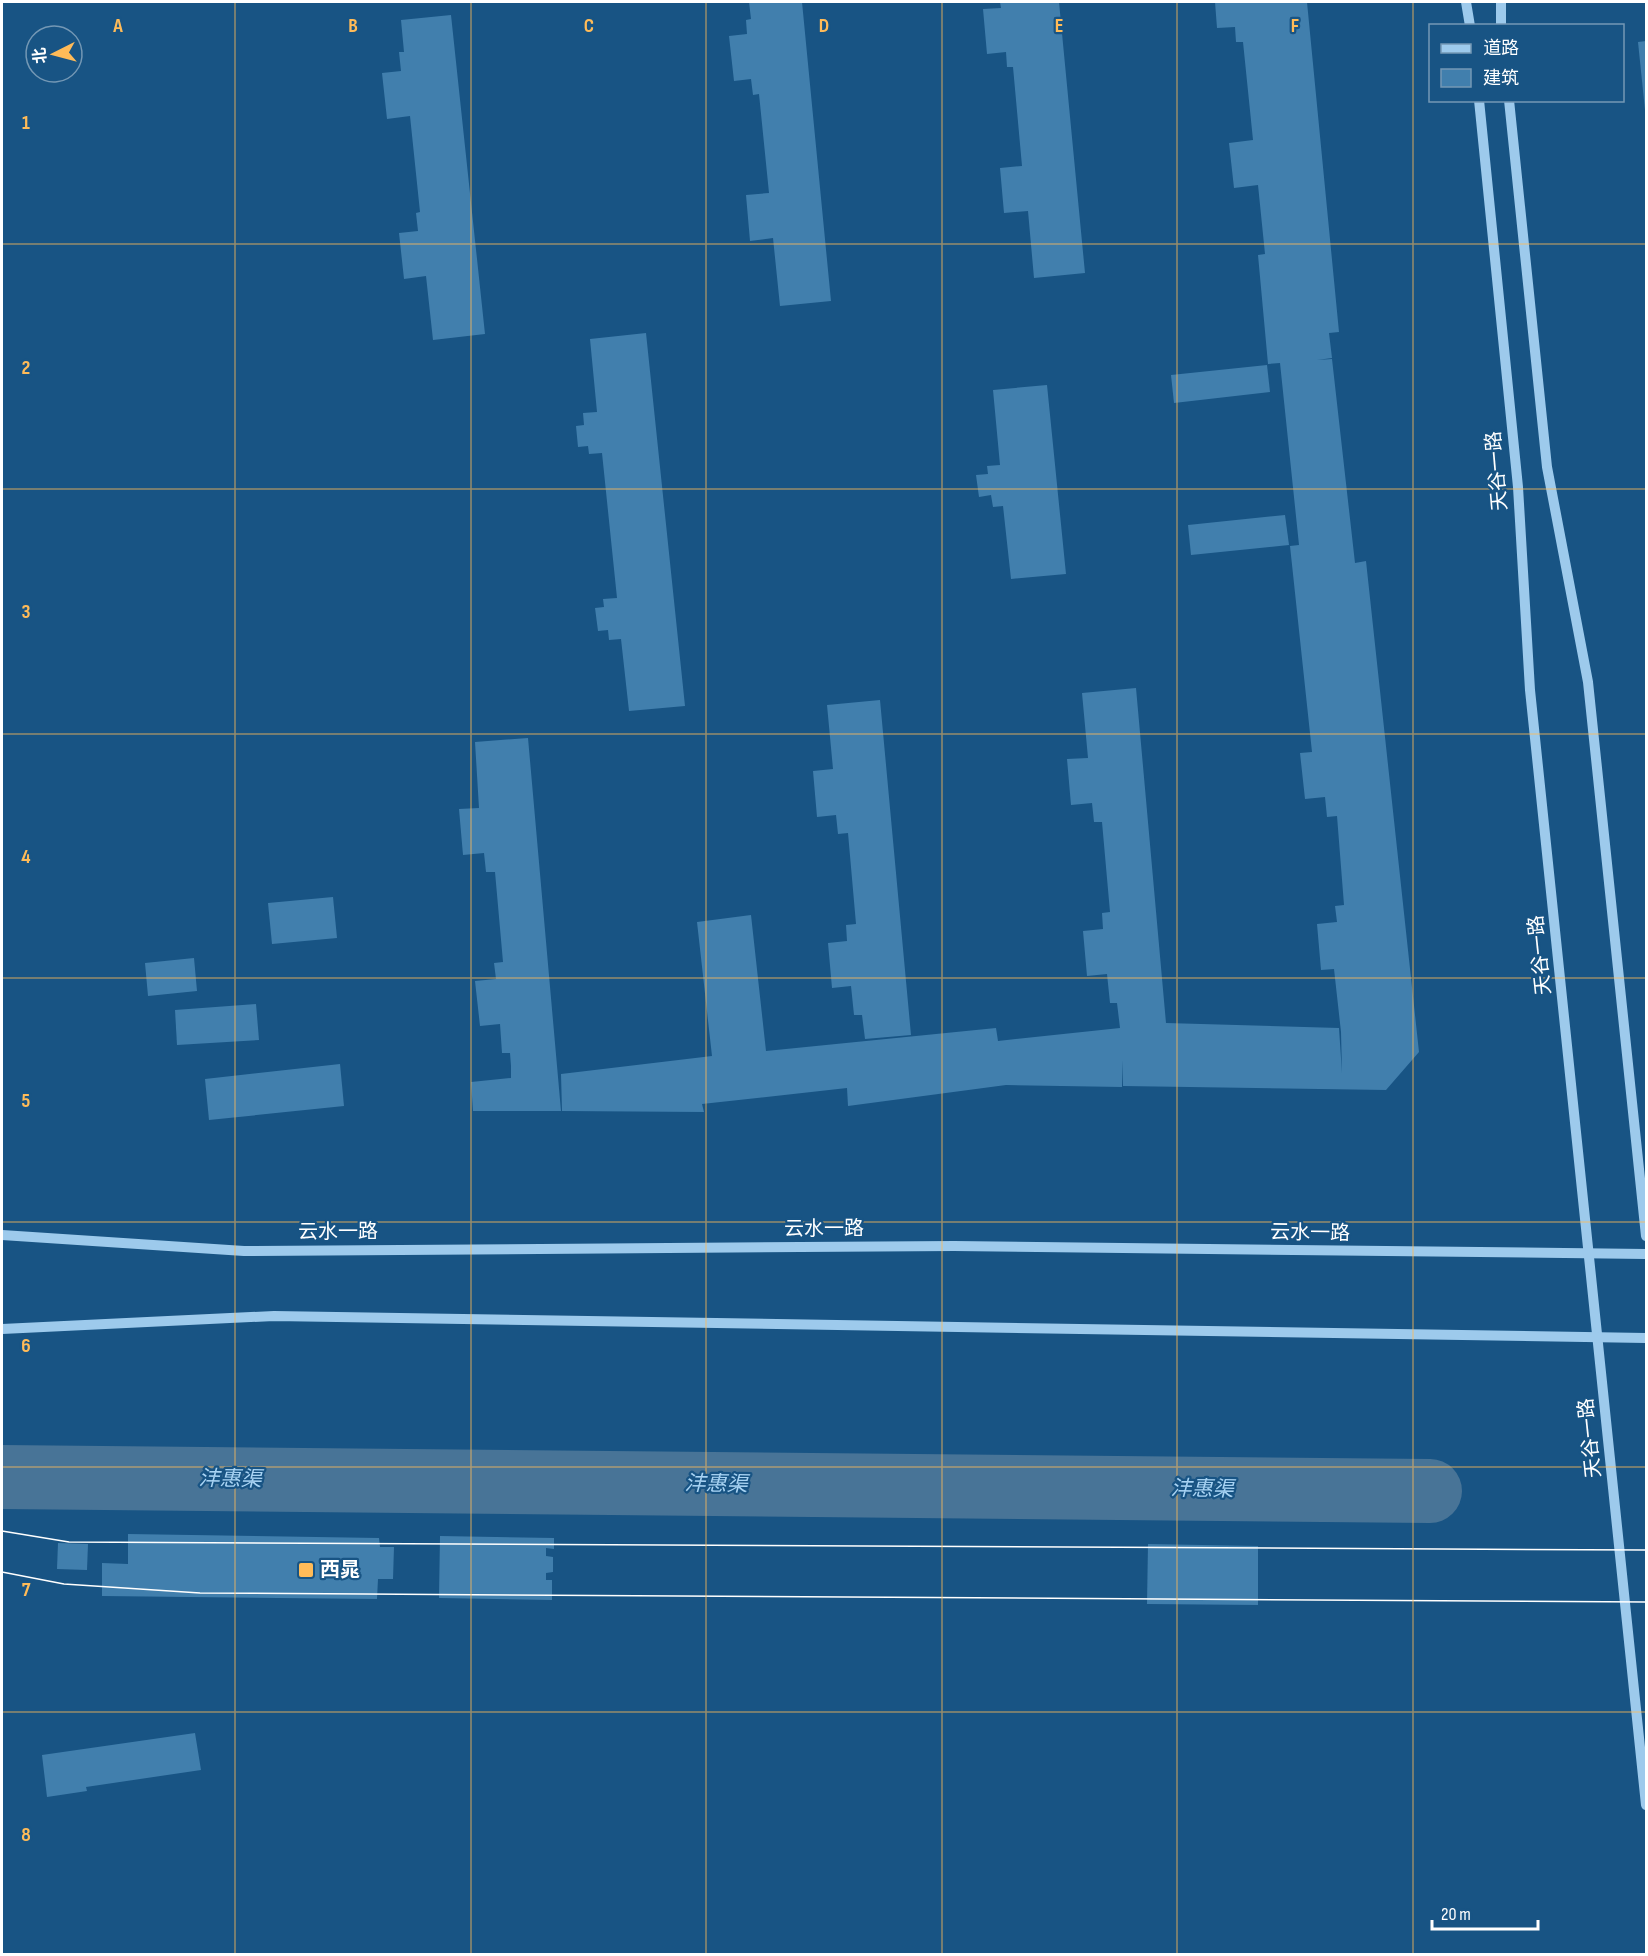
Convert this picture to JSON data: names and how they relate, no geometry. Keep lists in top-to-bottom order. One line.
{"streets":{"street":["天谷一路","云水一路"]},"crossings":[["天谷一路","云水一路"]],"water":["沣惠渠"],"places":{"transit":["西晁"]},"legend":["道路","建筑"],"scale_bar":"20 m","north":"left","grid":{"columns":["A","B","C","D","E","F"],"rows":["1","2","3","4","5","6","7","8"]}}
